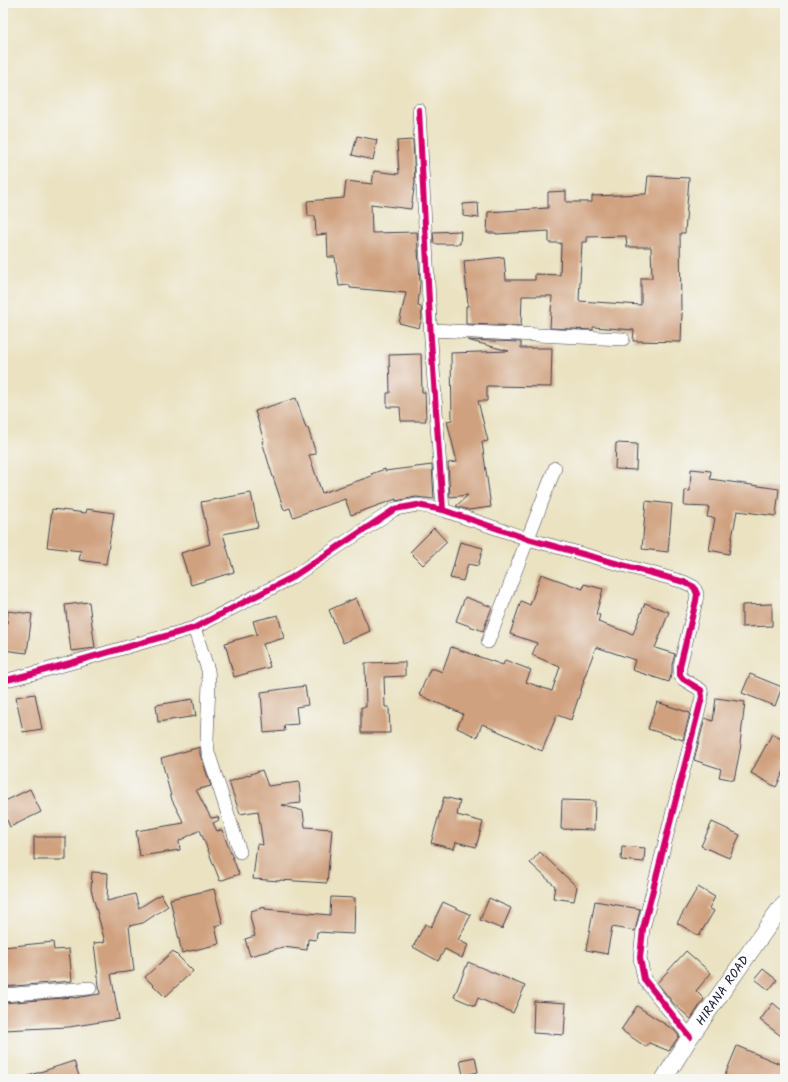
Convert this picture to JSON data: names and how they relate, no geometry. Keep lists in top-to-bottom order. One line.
{"streets":{"street":["HIRANA ROAD"]}}
